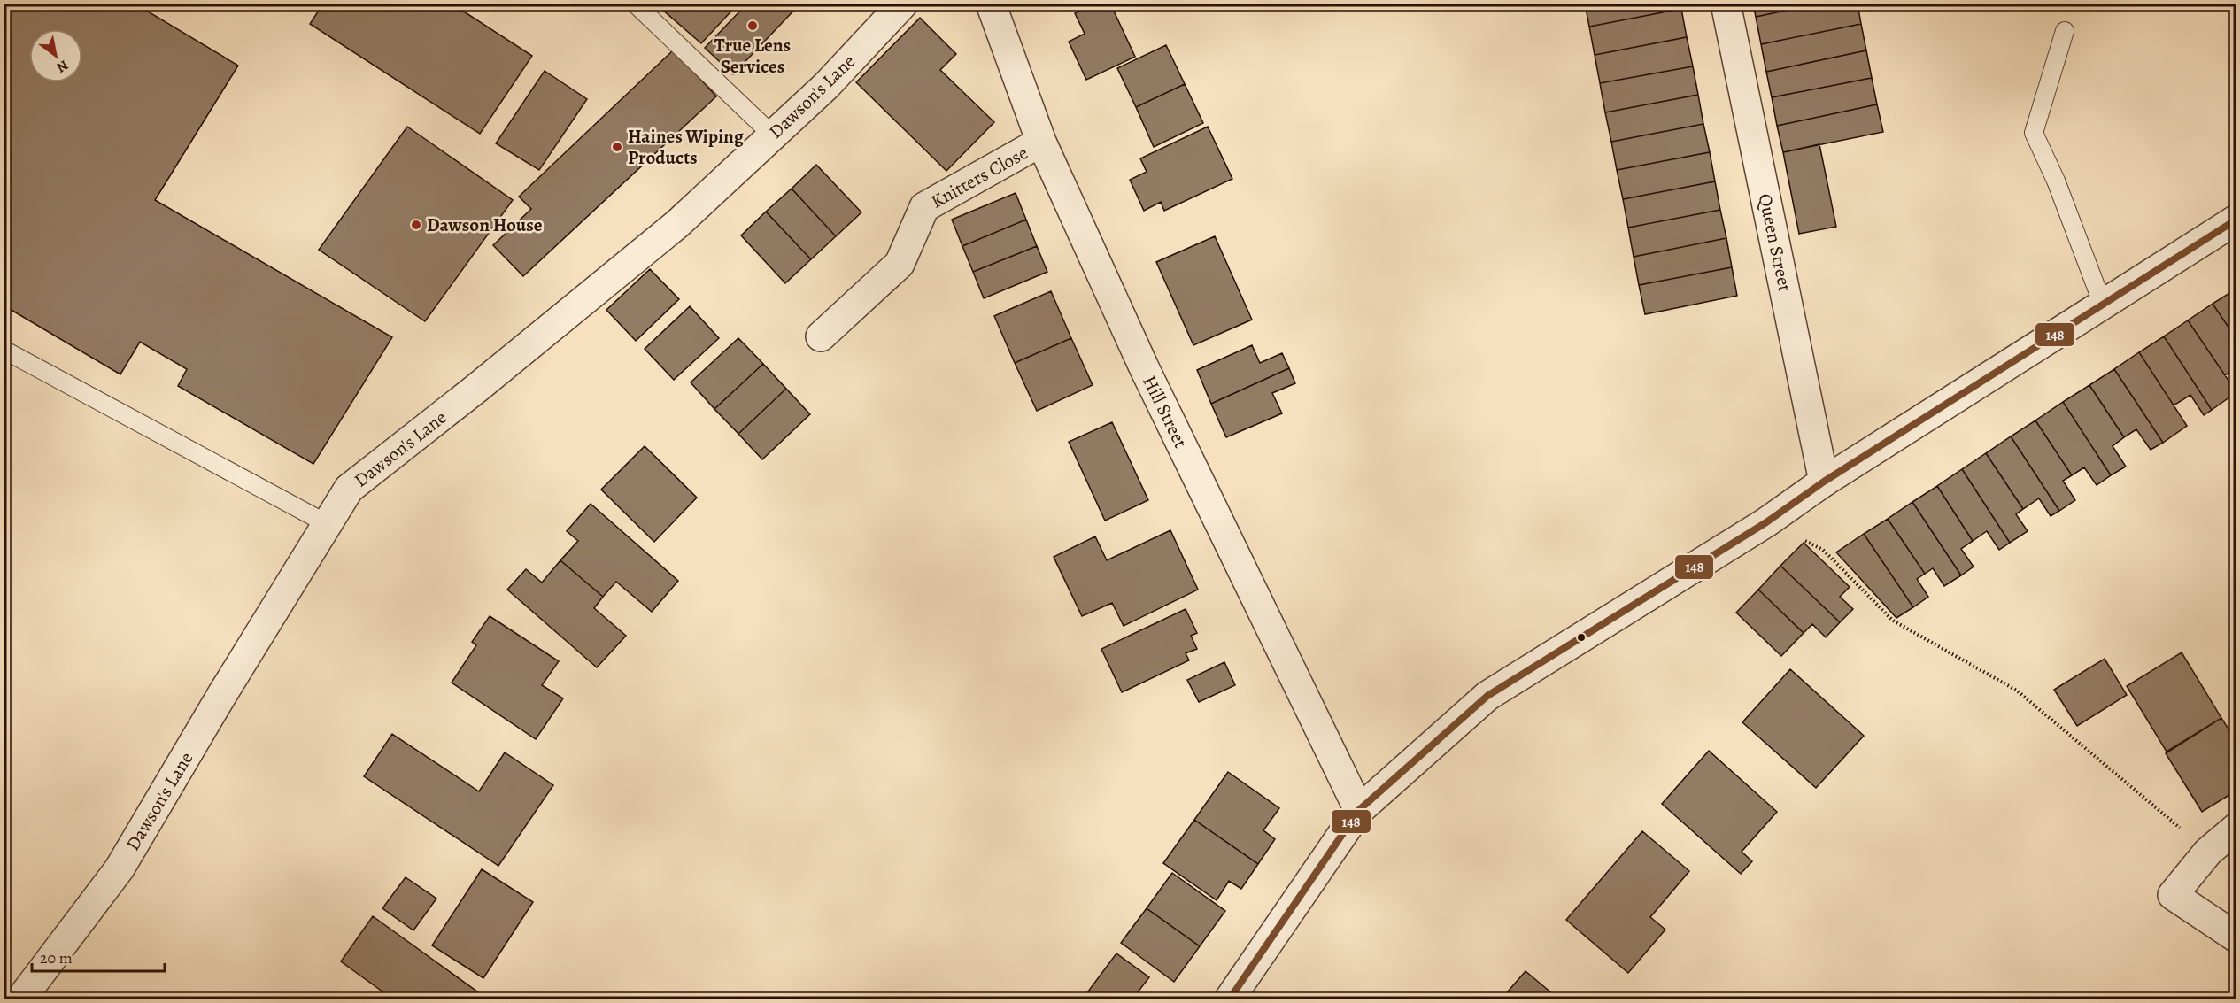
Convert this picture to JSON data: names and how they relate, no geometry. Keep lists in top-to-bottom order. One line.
{"streets":{"street":["Dawson's Lane","Knitters Close","Queen Street","Hill Street"]},"crossings":[["Knitters Close","Hill Street"]],"places":["True Lens Services","Haines Wiping Products","Dawson House"],"lines":["transit line 148"],"scale_bar":"20 m","north":"bottom right"}
